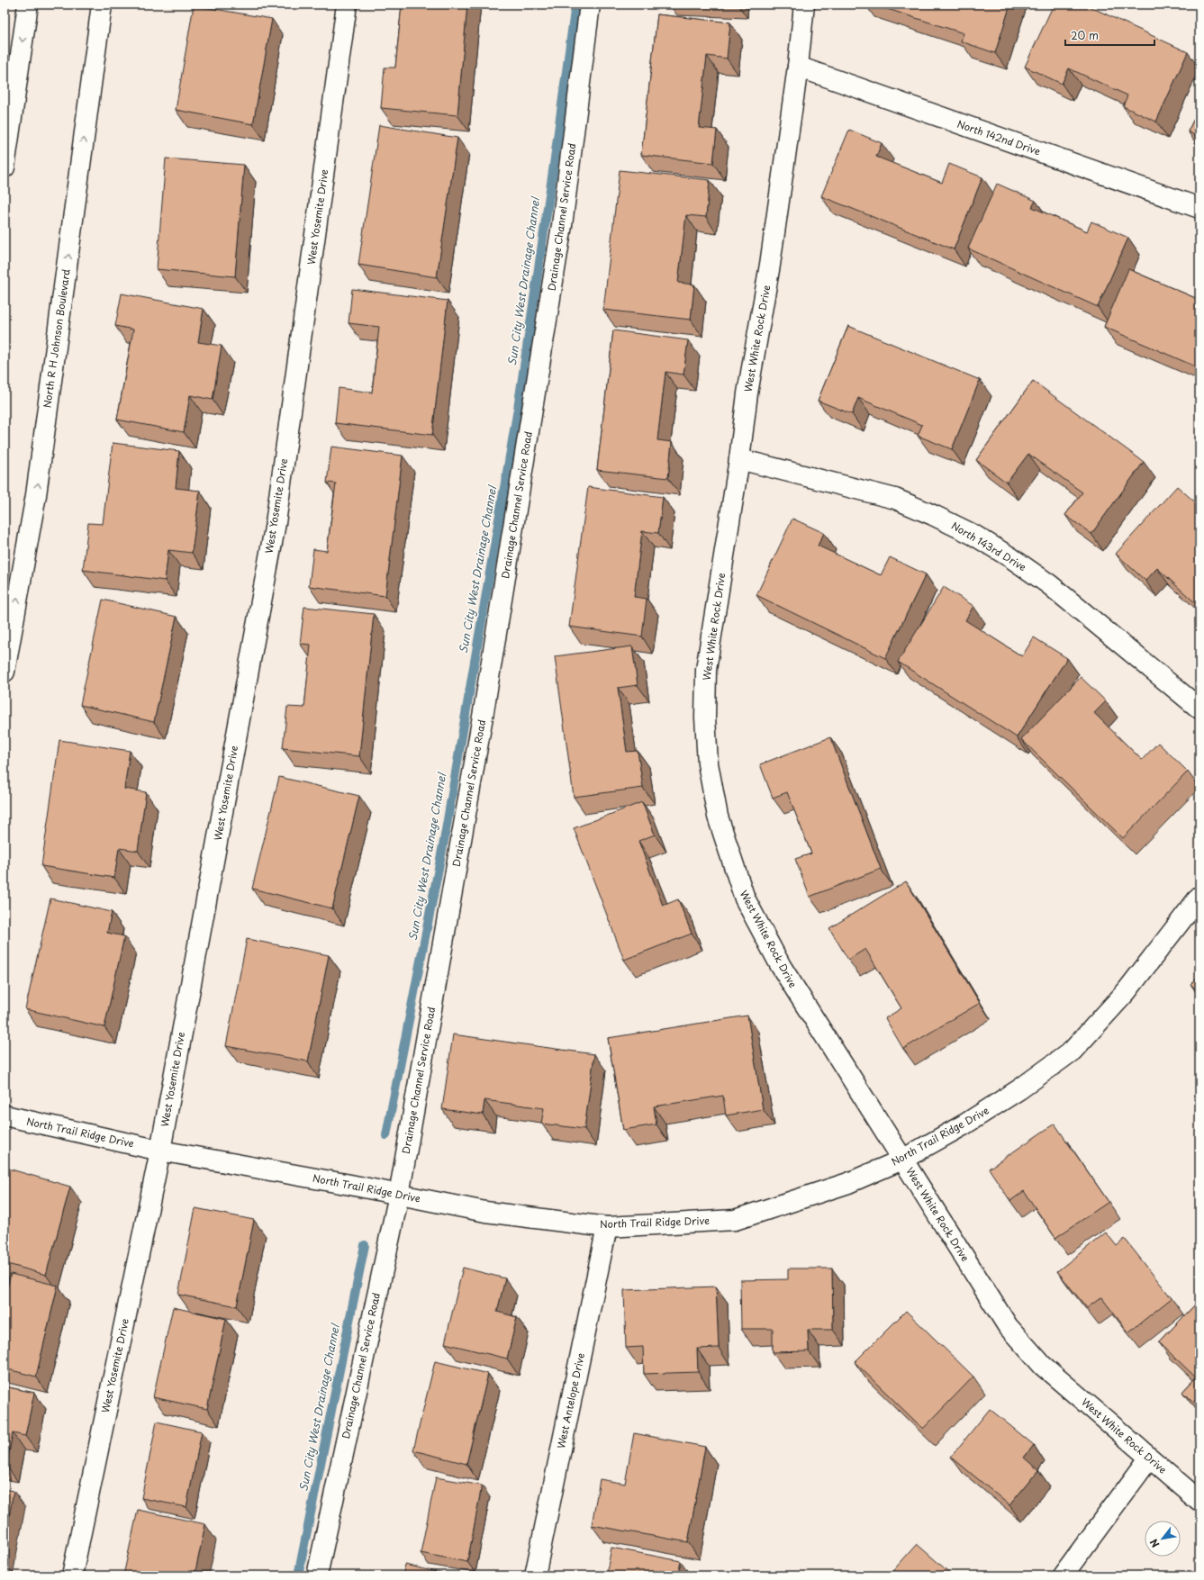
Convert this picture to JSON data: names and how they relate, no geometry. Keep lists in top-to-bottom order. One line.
{"streets":{"street":["North 142nd Drive","West Yosemite Drive","Drainage Channel Service Road","North R H Johnson Boulevard","West White Rock Drive","North 143rd Drive","North Trail Ridge Drive","West Antelope Drive"]},"crossings":[["North 142nd Drive","West White Rock Drive"],["West Yosemite Drive","North Trail Ridge Drive"],["Drainage Channel Service Road","North Trail Ridge Drive"],["West White Rock Drive","North 143rd Drive"],["West White Rock Drive","North Trail Ridge Drive"],["North Trail Ridge Drive","West Antelope Drive"]],"one_way":["North R H Johnson Boulevard"],"water":["Sun City West Drainage Channel"],"scale_bar":"20 m","north":"bottom left"}
